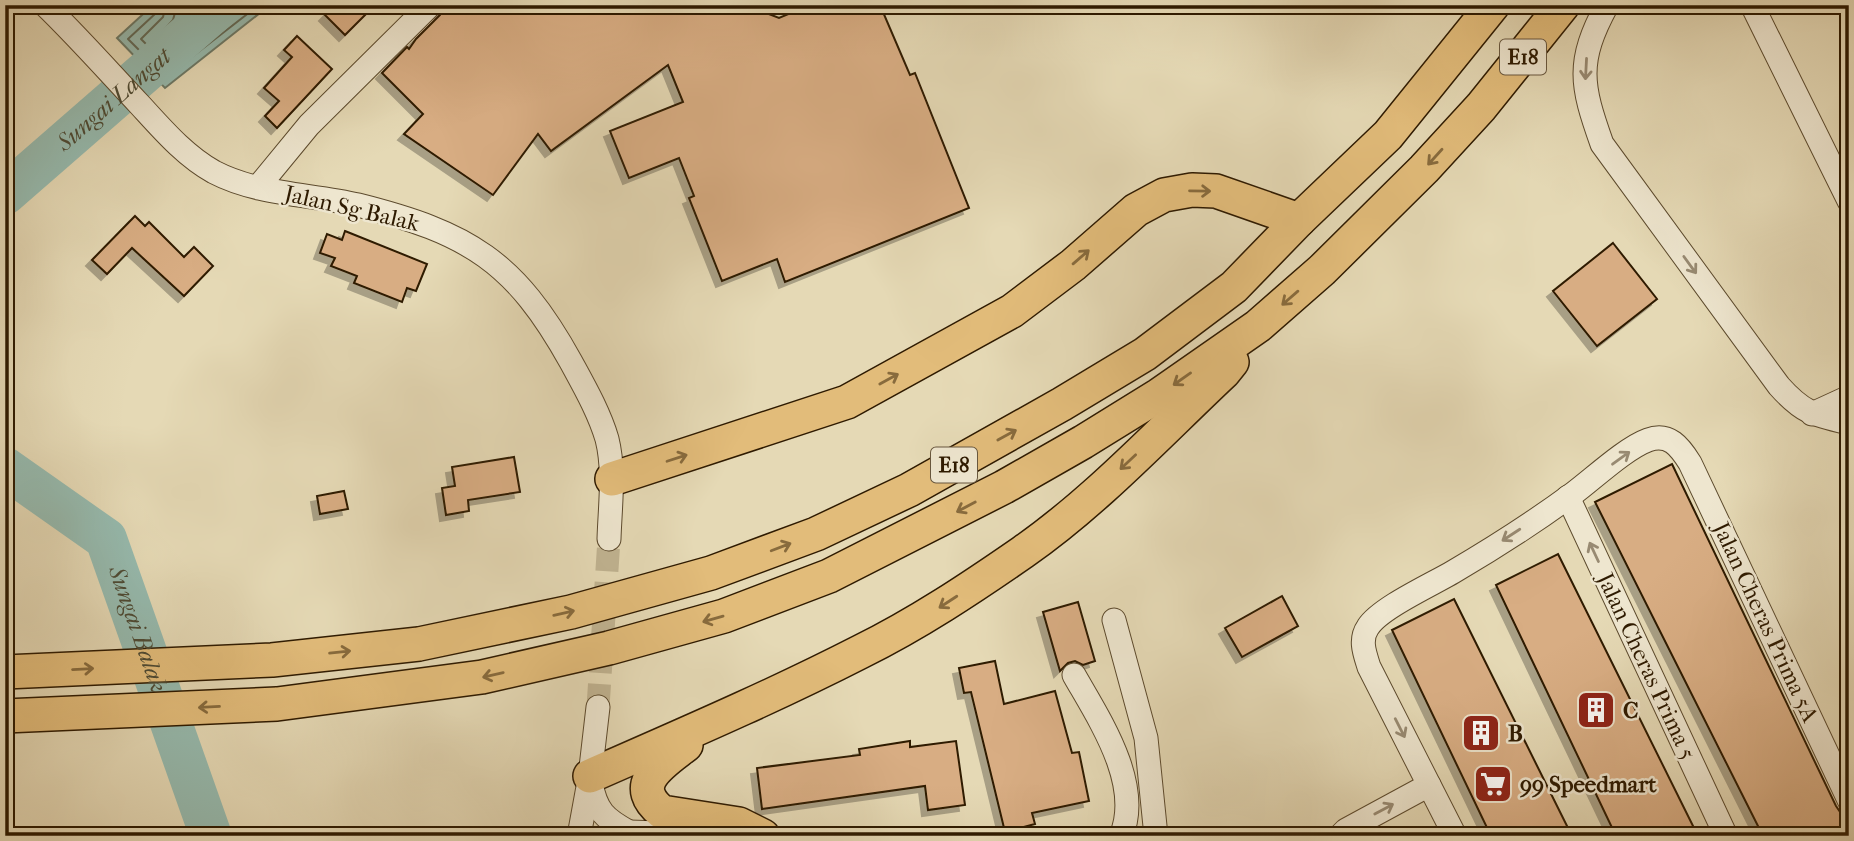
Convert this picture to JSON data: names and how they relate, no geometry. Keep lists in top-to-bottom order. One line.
{"streets":{"highway":["E18"],"street":["Jalan Sg Balak","Jalan Cheras Prima 5A","Jalan Cheras Prima 5"]},"crossings":[["Jalan Cheras Prima 5A","Jalan Cheras Prima 5"]],"one_way":["Jalan Cheras Prima 5"],"water":["Sungai Langat","Sungai Balak"],"places":{"building":["C","B"],"supermarket":["99 Speedmart"]}}
